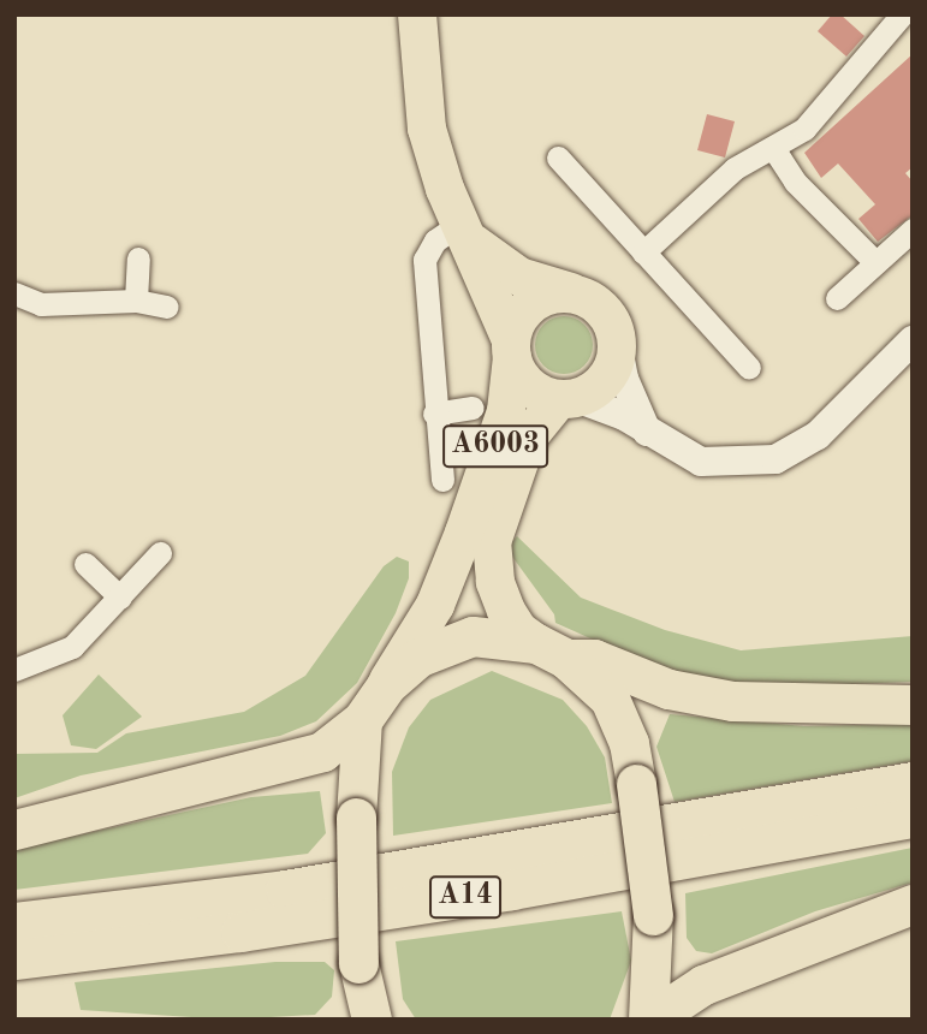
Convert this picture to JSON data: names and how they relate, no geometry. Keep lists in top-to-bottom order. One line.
{"streets":{"highway":["A14"],"main road":["A6003"]}}
